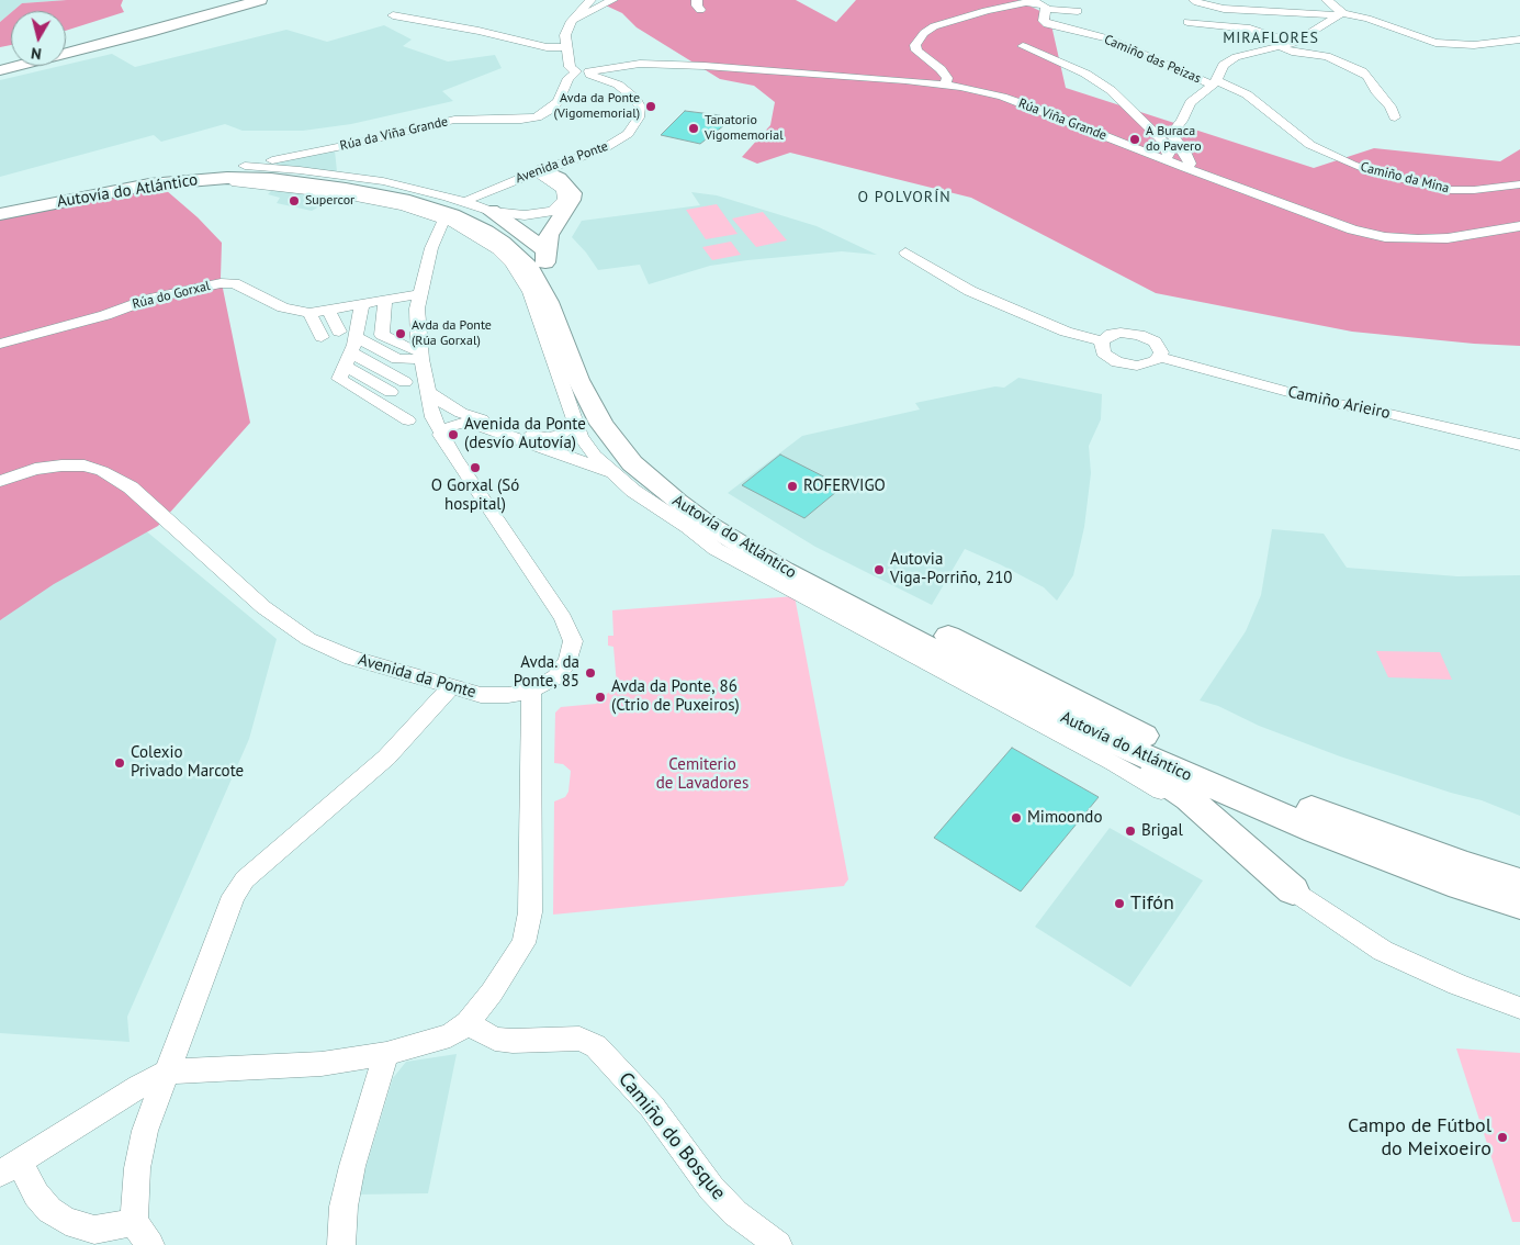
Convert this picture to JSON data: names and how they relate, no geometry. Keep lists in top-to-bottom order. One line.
{"streets":{"highway":["Autovía do Atlántico"],"street":["Camiño das Peizas","Rúa Viña Grande","Rúa da Viña Grande","Avenida da Ponte","Camiño da Mina","Rúa do Gorxal","Camiño Arieiro","Camiño do Bosque"]},"crossings":[["Camiño das Peizas","Camiño da Mina"],["Rúa Viña Grande","Rúa da Viña Grande"],["Rúa Viña Grande","Avenida da Ponte"],["Rúa da Viña Grande","Avenida da Ponte"],["Avenida da Ponte","Rúa do Gorxal"]],"districts":["MIRAFLORES","O POLVORÍN"],"parks":["Cemiterio de Lavadores"],"places":["Avda da Ponte (Vigomemorial)","Tanatorio Vigomemorial","A Buraca do Pavero","Supercor","Avda da Ponte (Rúa Gorxal)","Avenida da Ponte (desvío Autovía)","O Gorxal (Só hospital)","ROFERVIGO","Autovia Viga-Porriño, 210","Avda. da Ponte, 85","Avda da Ponte, 86 (Ctrio de Puxeiros)","Colexio Privado Marcote","Mimoondo","Brigal","Tifón","Campo de Fútbol do Meixoeiro"],"north":"bottom"}
